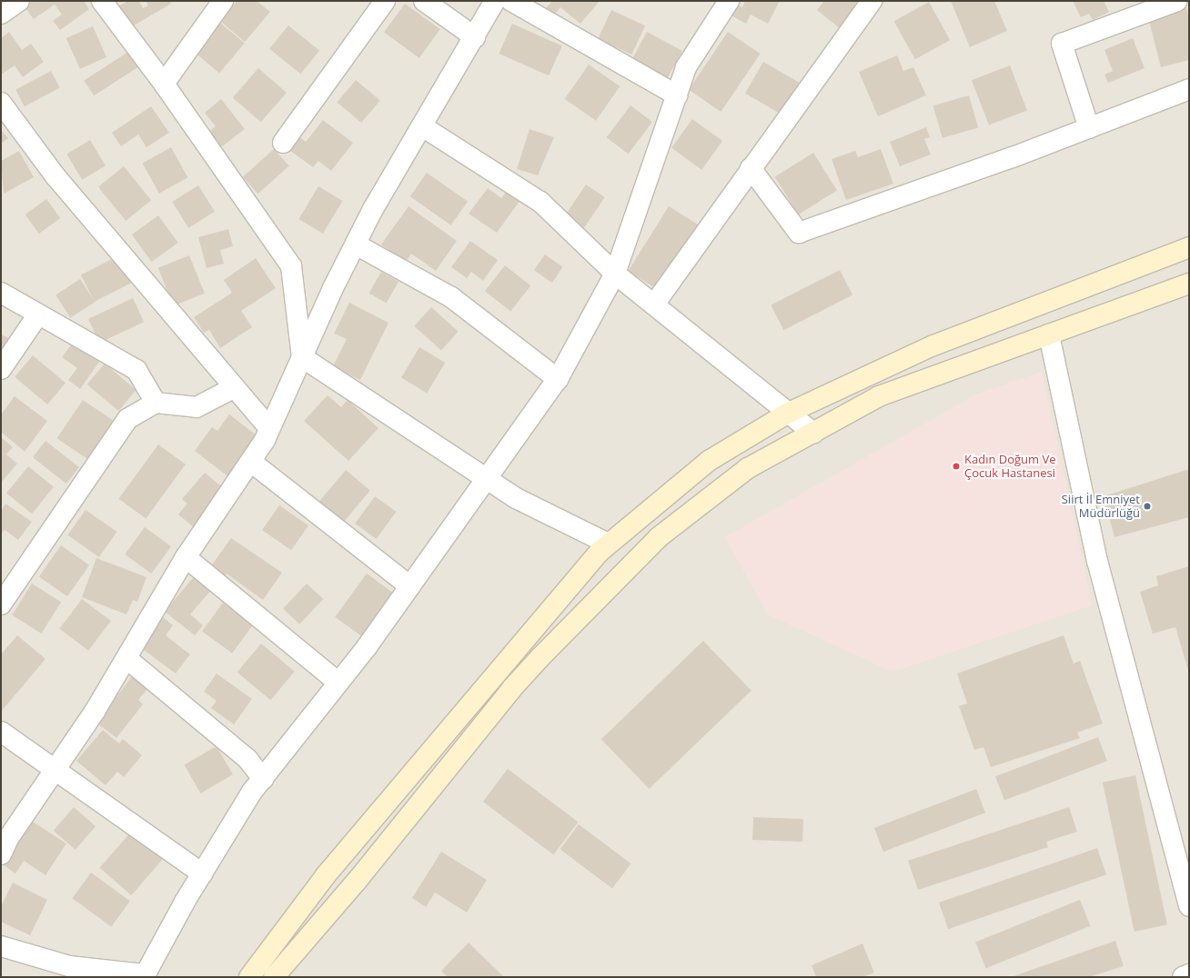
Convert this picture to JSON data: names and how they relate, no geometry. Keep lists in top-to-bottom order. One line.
{"places":["Kadın Doğum Ve Çocuk Hastanesi","Siirt İl Emniyet Müdürlüğü"]}
